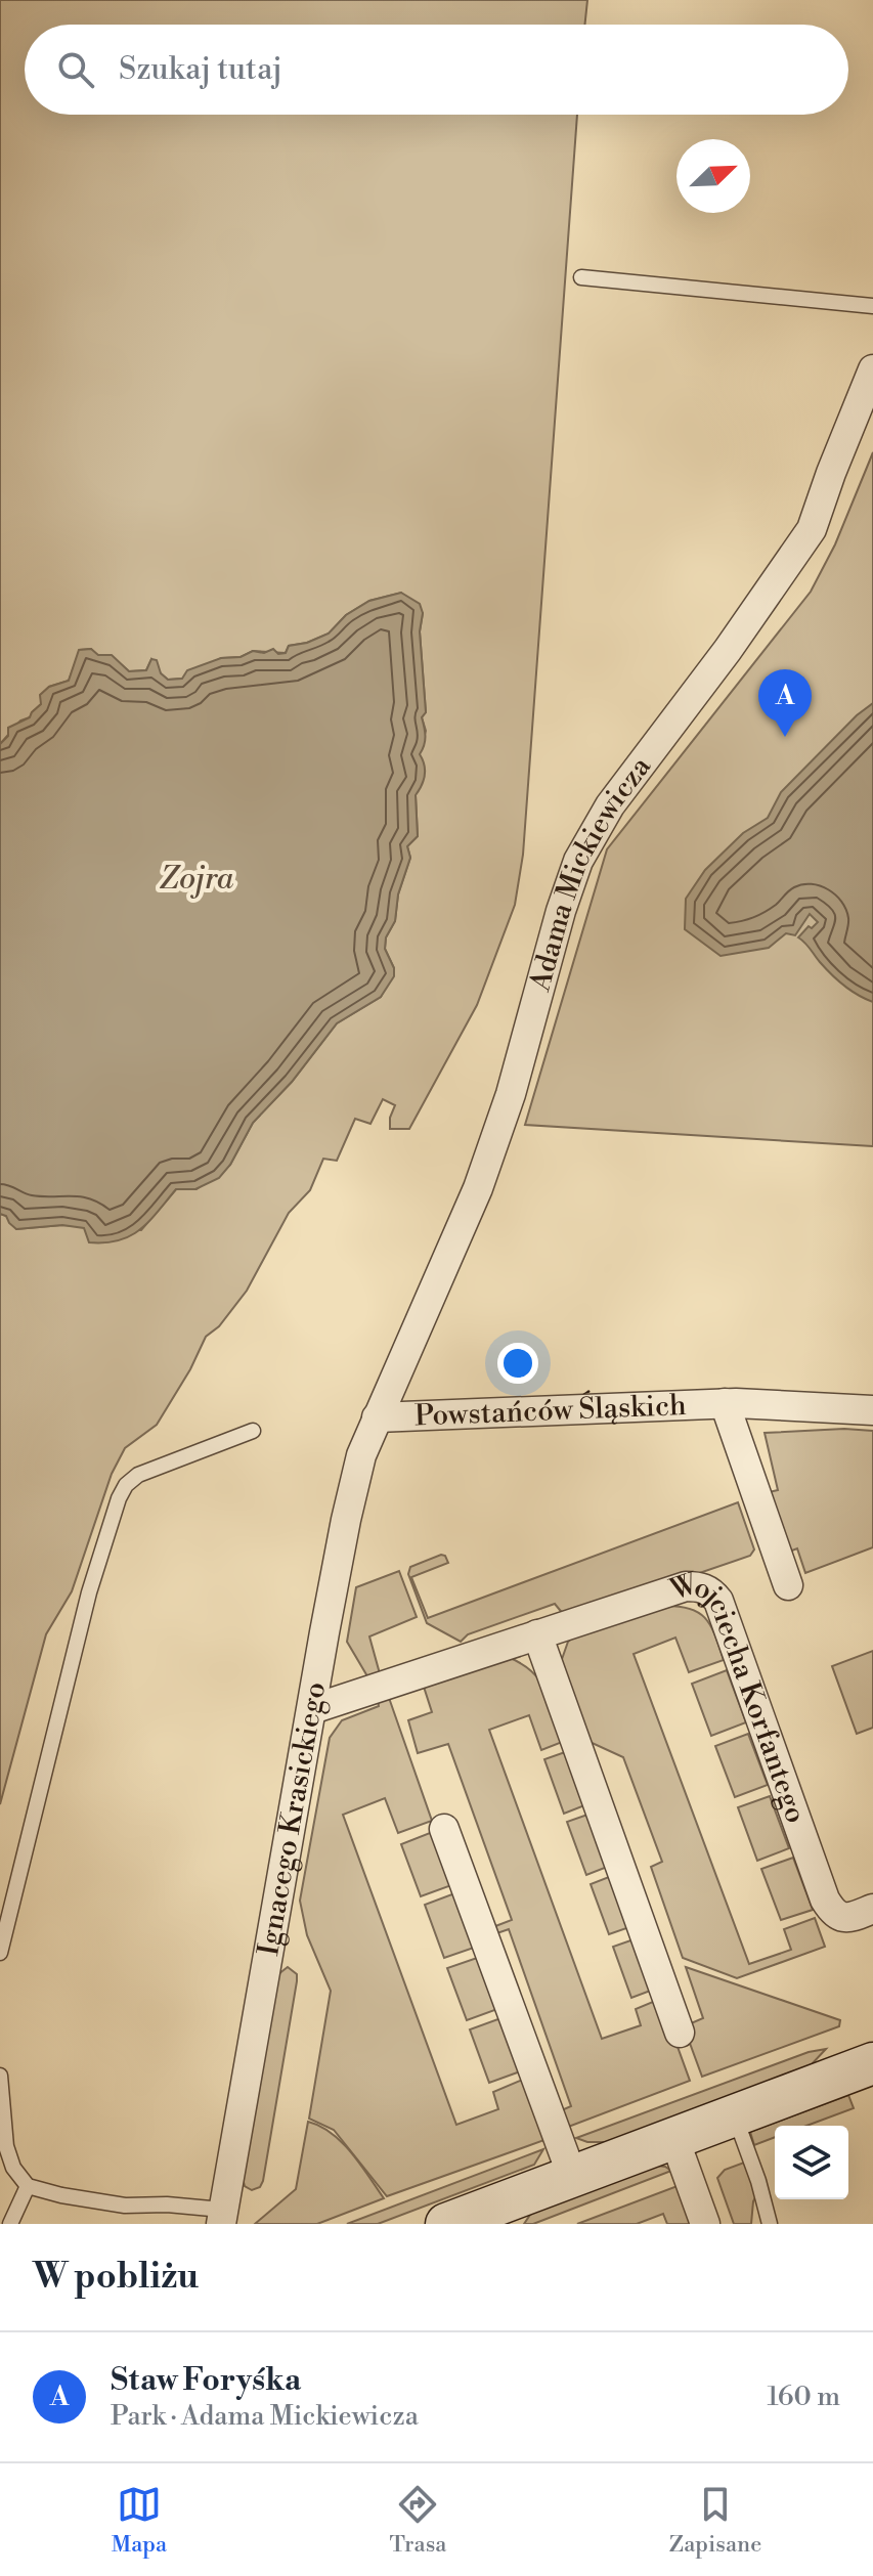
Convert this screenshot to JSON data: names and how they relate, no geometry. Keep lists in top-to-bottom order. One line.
{"streets":{"street":["Adama Mickiewicza","Powstańców Śląskich","Wojciecha Korfantego","Ignacego Krasickiego"]},"crossings":[["Adama Mickiewicza","Powstańców Śląskich"],["Adama Mickiewicza","Ignacego Krasickiego"],["Powstańców Śląskich","Ignacego Krasickiego"],["Wojciecha Korfantego","Ignacego Krasickiego"]],"water":["Zojra"],"north":"top right","page":{"search":"Szukaj tutaj","pins":"A","heading":"W pobliżu","list":[{"mark":"A","name":"Staw Foryśka","note":"Park · Adama Mickiewicza","value":"160 m"}],"nav":["Mapa","Trasa","Zapisane"]}}
